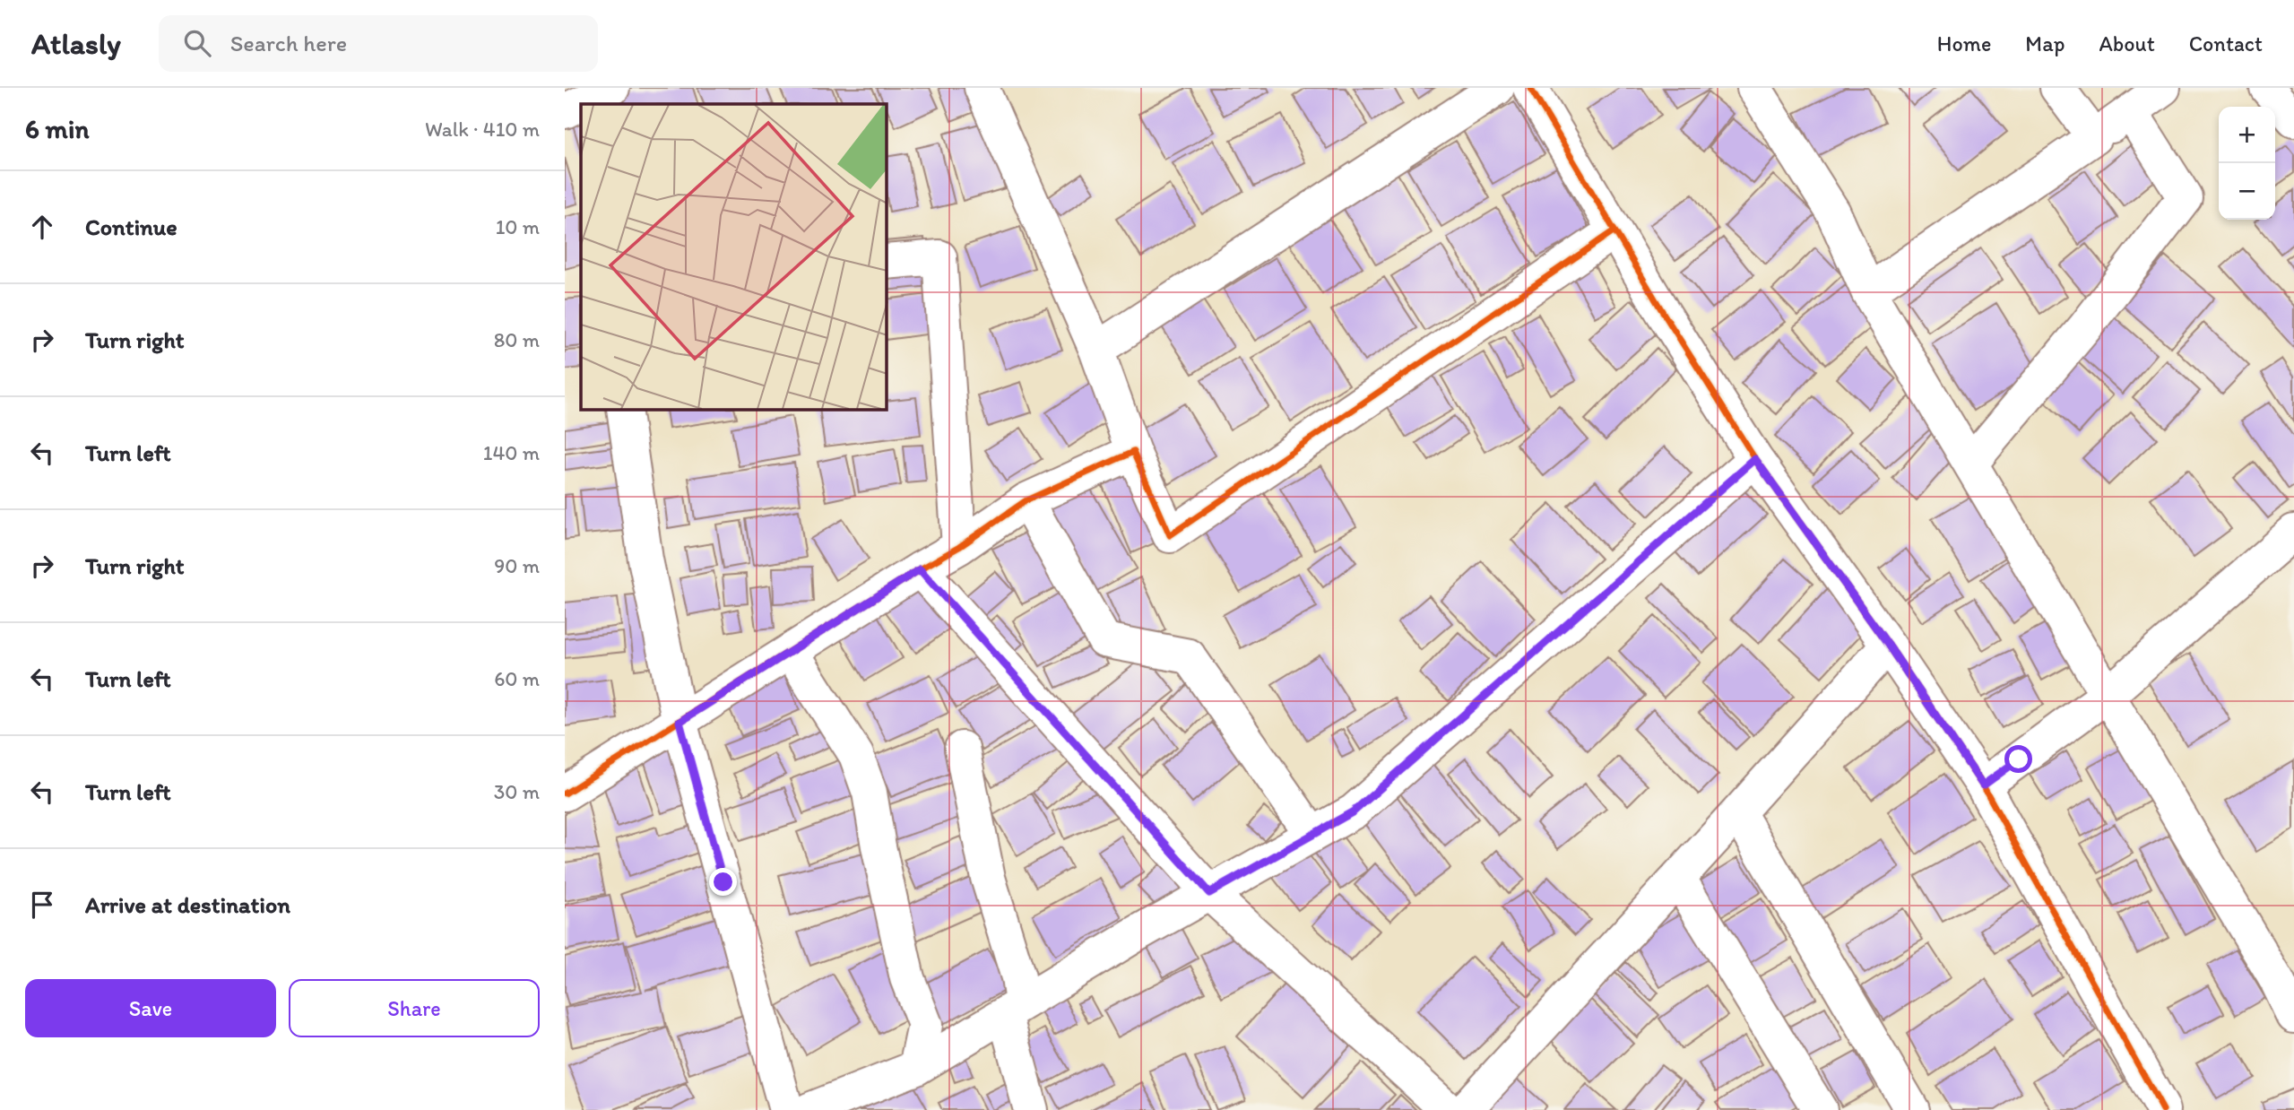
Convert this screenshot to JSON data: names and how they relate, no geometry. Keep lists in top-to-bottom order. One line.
{"page":{"header":"Atlasly","search":"Search here","nav":["Home","Map","About","Contact"],"heading":["6 min","Walk · 410 m"],"map_buttons":["+","−"],"list":[["Continue","10 m"],["Turn right","80 m"],["Turn left","140 m"],["Turn right","90 m"],["Turn left","60 m"],["Turn left","30 m"],"Arrive at destination"],"buttons":["Save","Share"]}}
